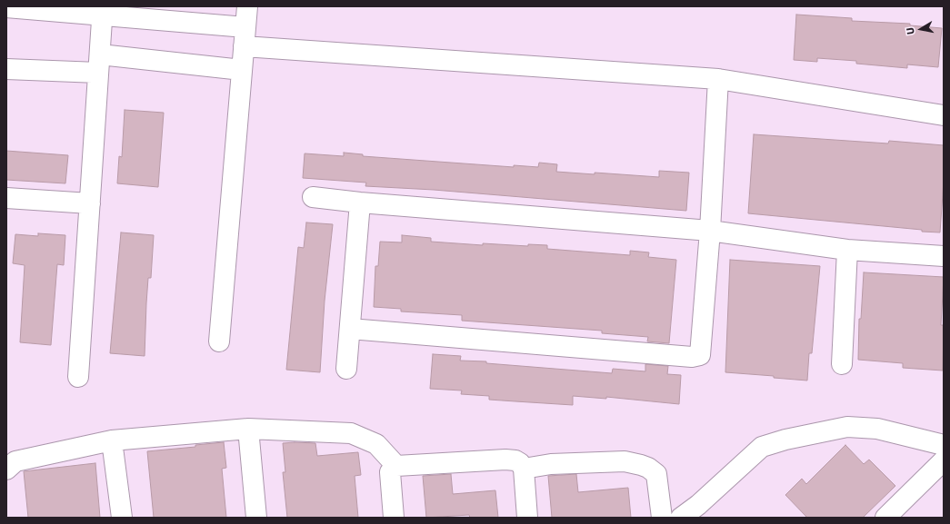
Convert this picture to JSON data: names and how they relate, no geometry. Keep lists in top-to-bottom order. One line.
{"north":"left"}
